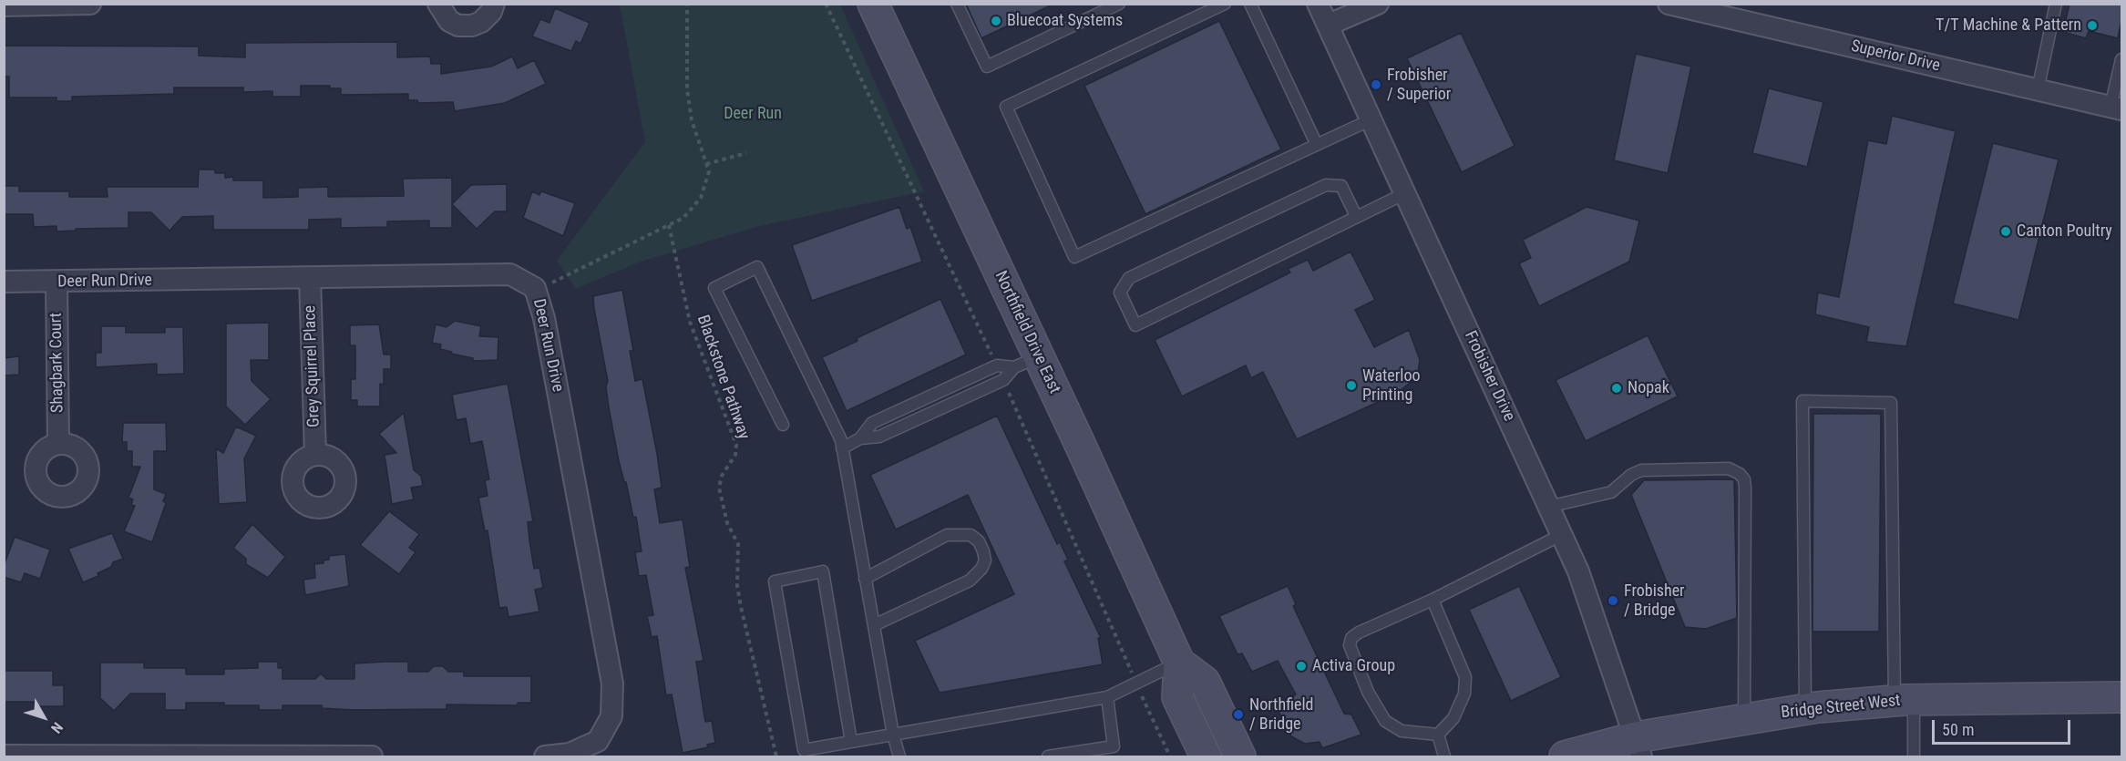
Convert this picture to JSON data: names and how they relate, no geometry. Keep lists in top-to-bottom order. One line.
{"streets":{"main road":["Northfield Drive East","Bridge Street West"],"street":["Superior Drive","Deer Run Drive","Shagbark Court","Grey Squirrel Place","Frobisher Drive"],"path":["Blackstone Pathway"]},"crossings":[["Deer Run Drive","Shagbark Court"],["Deer Run Drive","Grey Squirrel Place"],["Frobisher Drive","Bridge Street West"]],"parks":["Deer Run"],"places":["Bluecoat Systems","T/T Machine & Pattern","Frobisher / Superior","Canton Poultry","Waterloo Printing","Nopak","Frobisher / Bridge","Activa Group","Northfield / Bridge"],"scale_bar":"50 m","north":"bottom right"}
